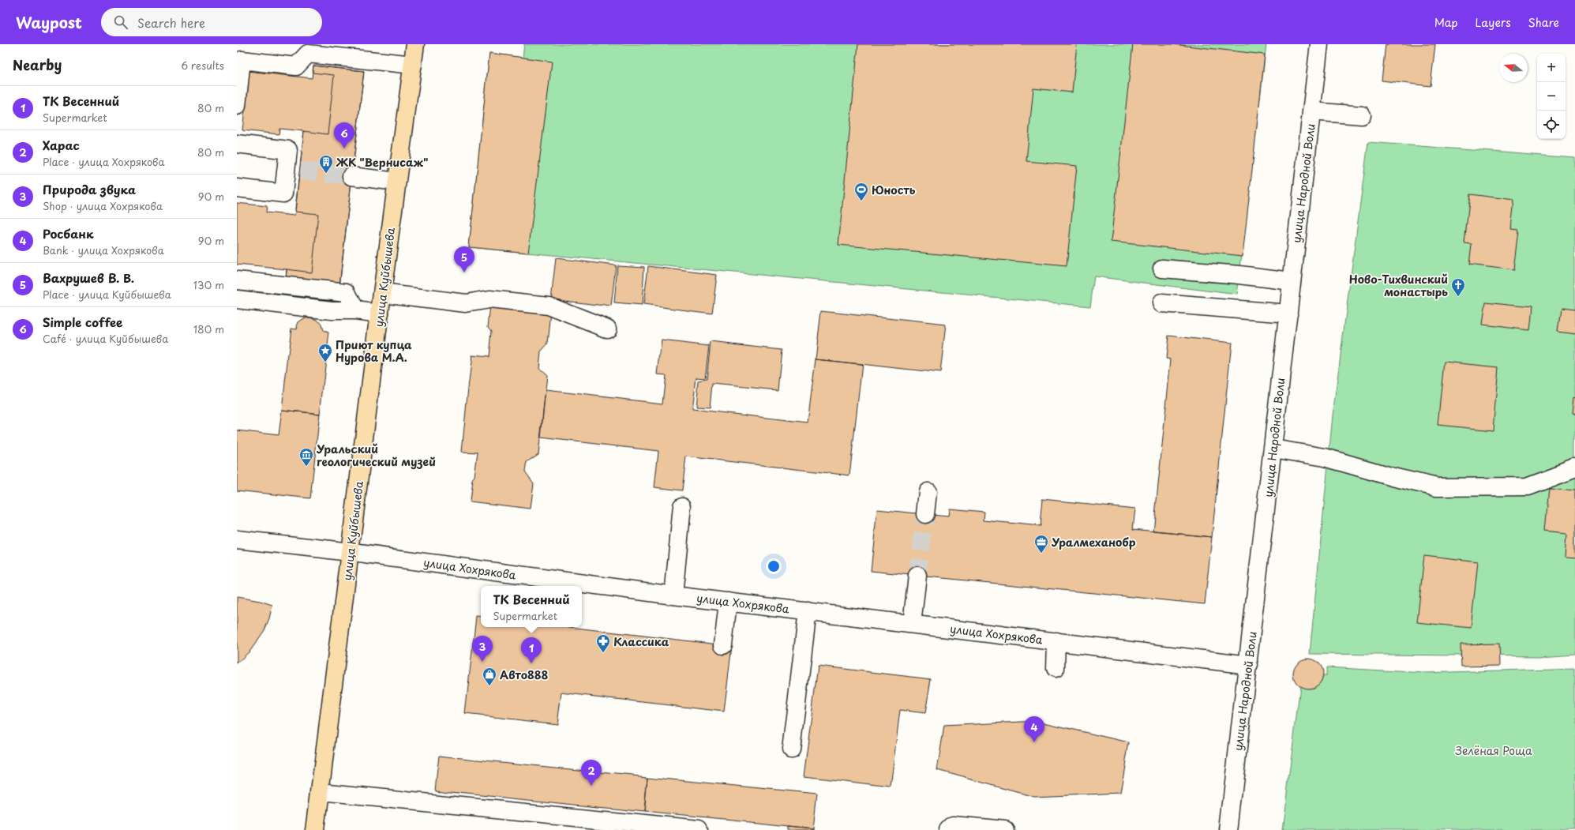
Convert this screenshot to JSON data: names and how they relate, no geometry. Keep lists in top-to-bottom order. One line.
{"streets":{"main road":["улица Куйбышева"],"street":["улица Народной Воли","улица Хохрякова"]},"crossings":[["улица Народной Воли","улица Хохрякова"],["улица Куйбышева","улица Хохрякова"]],"parks":["Зелёная Роща"],"places":{"building":["ЖК \"Вернисаж\""],"sports":["Юность"],"church":["Ново-Тихвинский монастырь"],"place":["Приют купца Нурова М.А."],"museum":["Уральский геологический музей"],"office":["Уралмеханобр"],"pharmacy":["Классика"],"shop":["Авто888"]},"north":"left","page":{"header":"Waypost","search":"Search here","nav":["Map","Layers","Share"],"heading":["Nearby","6 results"],"map_buttons":["+","−"],"list":[{"mark":"1","name":"ТК Весенний","note":"Supermarket","value":"80 m"},{"mark":"2","name":"Харас","note":"Place · улица Хохрякова","value":"80 m"},{"mark":"3","name":"Природа звука","note":"Shop · улица Хохрякова","value":"90 m"},{"mark":"4","name":"Росбанк","note":"Bank · улица Хохрякова","value":"90 m"},{"mark":"5","name":"Вахрушев В. В.","note":"Place · улица Куйбышева","value":"130 m"},{"mark":"6","name":"Simple coffee","note":"Café · улица Куйбышева","value":"180 m"}],"pins":["6","5","3","1","4","2"],"popup":["ТК Весенний","Supermarket"]}}
